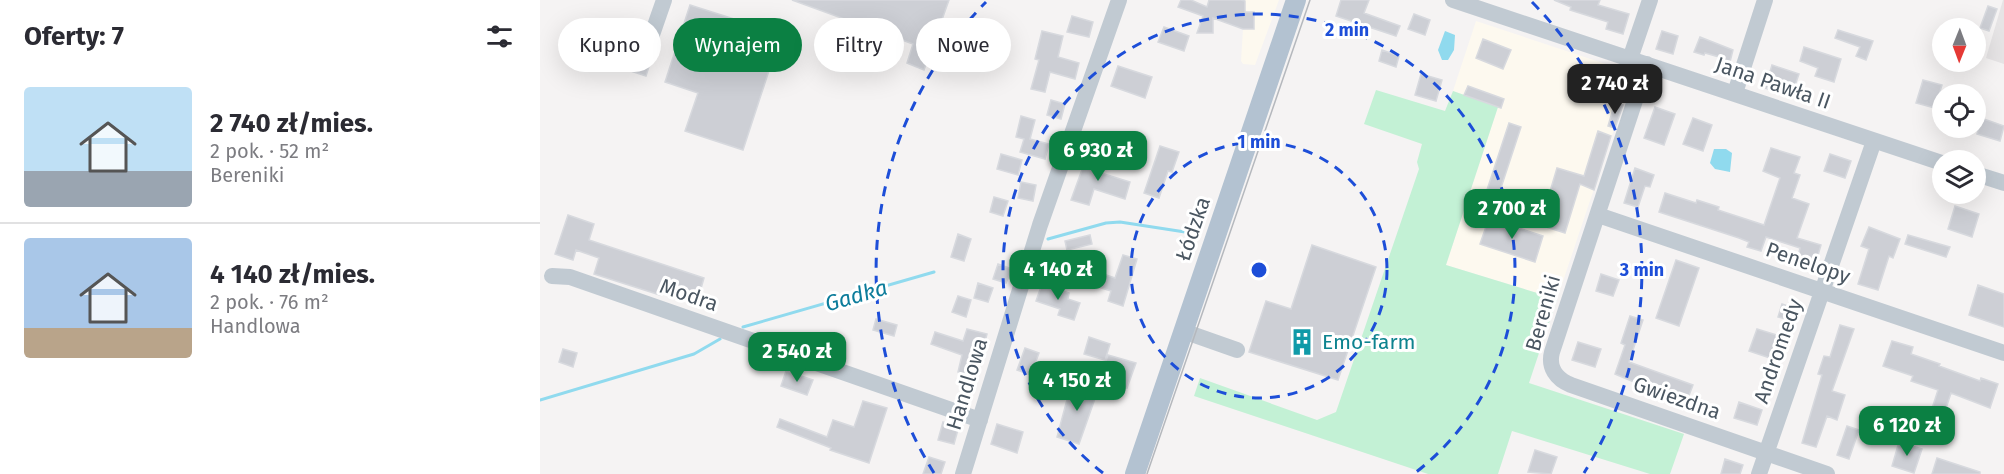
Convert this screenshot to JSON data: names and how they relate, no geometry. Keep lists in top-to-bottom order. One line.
{"streets":{"main road":["Łódzka"],"street":["Jana Pawła II","Penelopy","Modra","Bereniki","Andromedy","Handlowa","Gwiezdna"]},"crossings":[["Jana Pawła II","Bereniki"],["Jana Pawła II","Andromedy"],["Penelopy","Bereniki"],["Penelopy","Andromedy"],["Modra","Handlowa"],["Bereniki","Gwiezdna"],["Andromedy","Gwiezdna"]],"water":["Gadka"],"places":{"building":["Emo-farm"]},"north":"bottom","page":{"heading":"Oferty: 7","chip":["Kupno","Wynajem","Filtry","Nowe"],"price":["2 740 zł","6 930 zł","2 700 zł","4 140 zł","2 540 zł","4 150 zł","6 120 zł"],"list":[{"name":"2 740 zł/mies.","note":"2 pok. · 52 m² · Bereniki"},{"name":"4 140 zł/mies.","note":"2 pok. · 76 m² · Handlowa"}]},"rings":["2 min","1 min","3 min"]}
